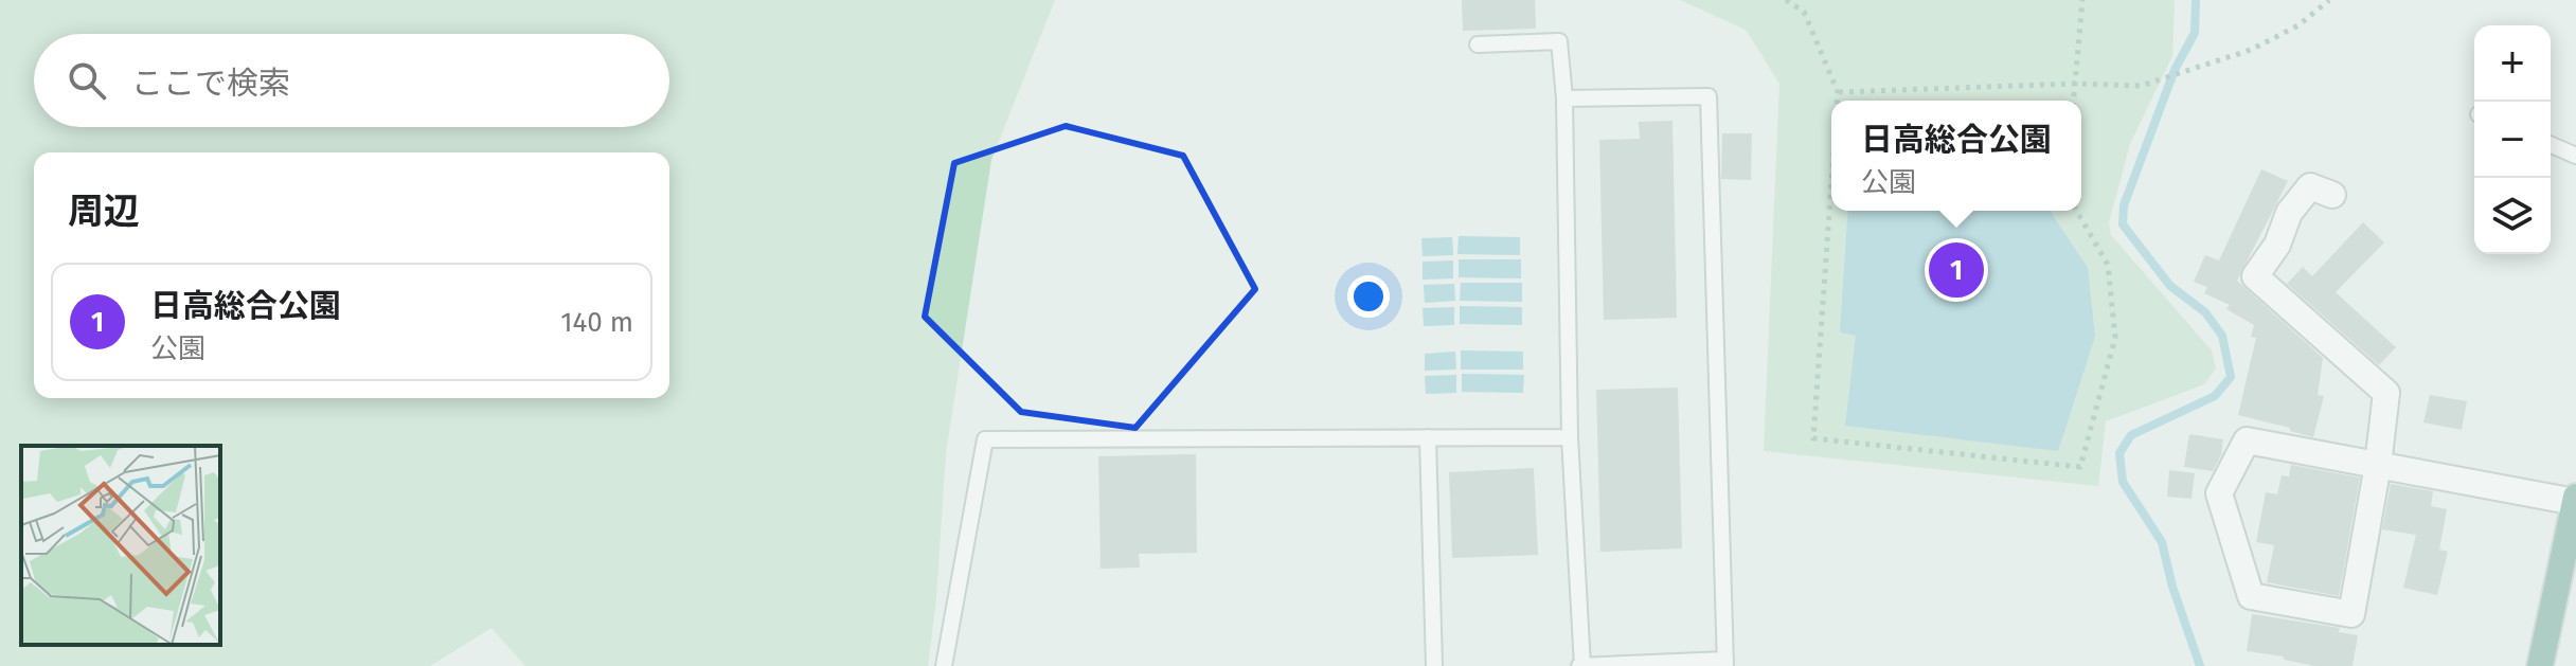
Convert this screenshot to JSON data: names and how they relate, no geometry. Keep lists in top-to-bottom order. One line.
{"page":{"map_buttons":["+","−"],"search":"ここで検索","popup":["日高総合公園","公園"],"heading":"周辺","pins":"1","list":[{"mark":"1","name":"日高総合公園","note":"公園","value":"140 m"}]}}
